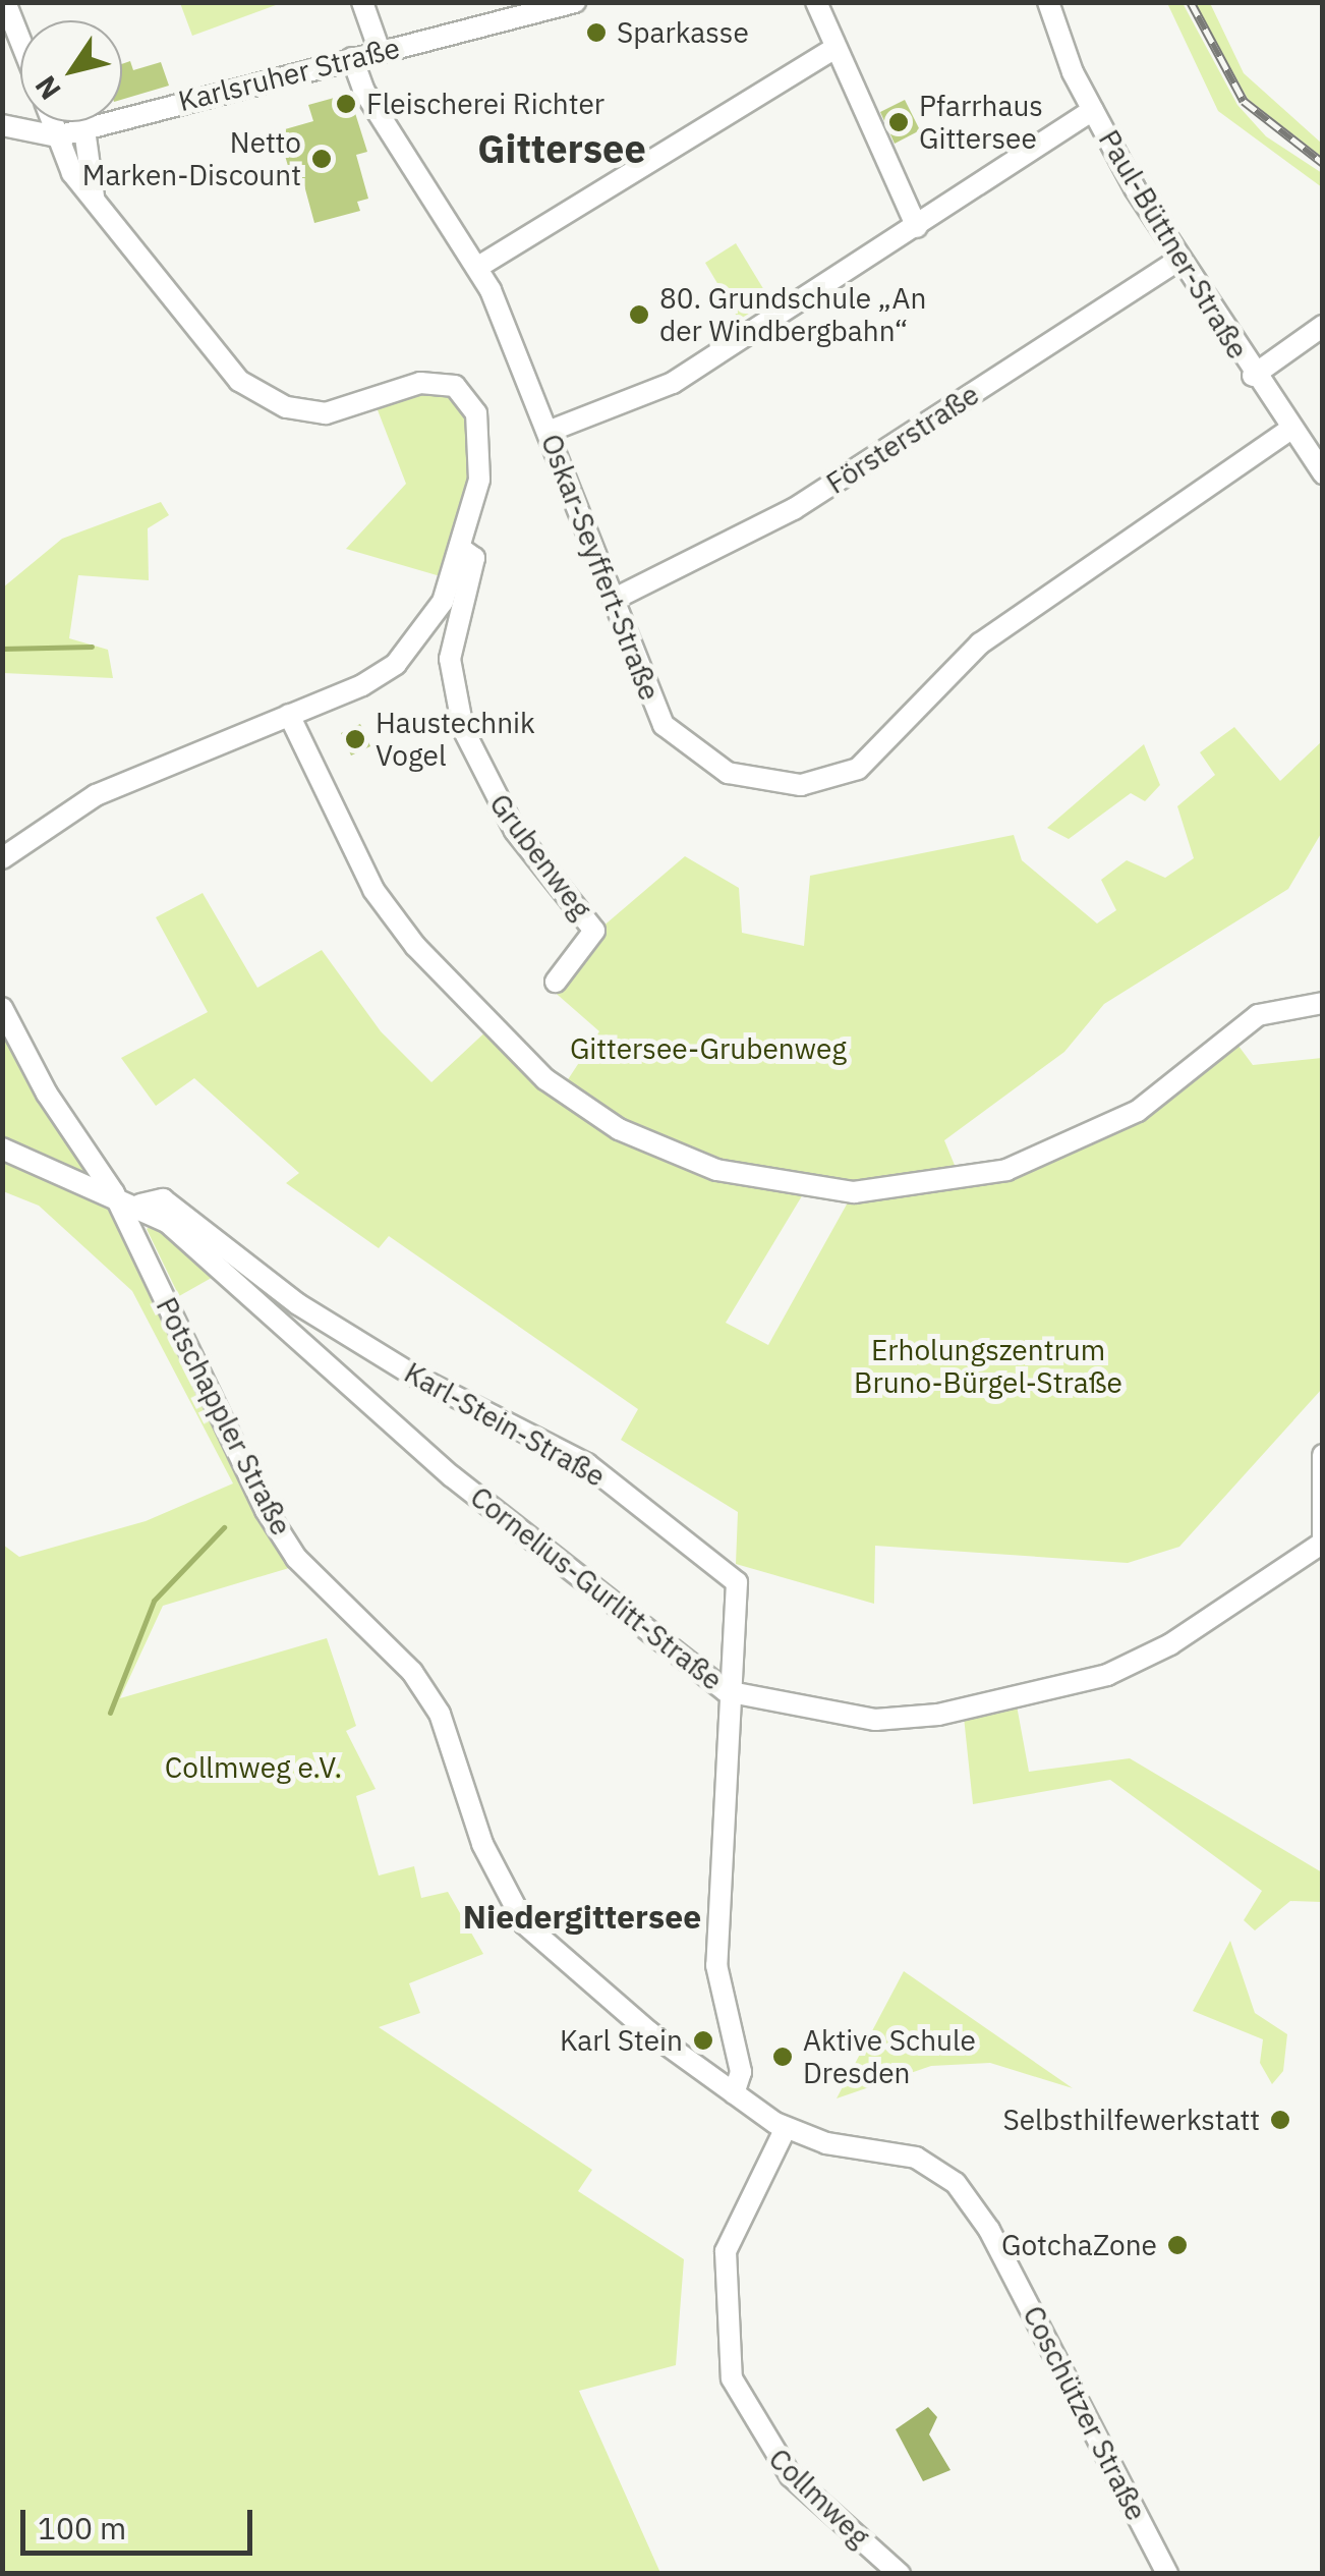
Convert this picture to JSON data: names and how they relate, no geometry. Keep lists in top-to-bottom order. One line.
{"streets":{"street":["Karlsruher Straße","Paul-Büttner-Straße","Försterstraße","Oskar-Seyffert-Straße","Grubenweg","Potschappler Straße","Karl-Stein-Straße","Cornelius-Gurlitt-Straße","Coschützer Straße","Collmweg"]},"crossings":[["Karlsruher Straße","Oskar-Seyffert-Straße"],["Paul-Büttner-Straße","Försterstraße"],["Paul-Büttner-Straße","Oskar-Seyffert-Straße"],["Försterstraße","Oskar-Seyffert-Straße"],["Potschappler Straße","Karl-Stein-Straße"],["Potschappler Straße","Cornelius-Gurlitt-Straße"],["Potschappler Straße","Coschützer Straße"],["Potschappler Straße","Collmweg"],["Karl-Stein-Straße","Cornelius-Gurlitt-Straße"],["Coschützer Straße","Collmweg"]],"districts":["Gittersee","Niedergittersee"],"parks":["Gittersee-Grubenweg","Erholungszentrum Bruno-Bürgel-Straße","Collmweg e.V."],"places":["Sparkasse","Fleischerei Richter","Pfarrhaus Gittersee","Netto Marken-Discount","80. Grundschule „An der Windbergbahn“","Haustechnik Vogel","Karl Stein","Aktive Schule Dresden","Selbsthilfewerkstatt","GotchaZone"],"scale_bar":"100 m","north":"bottom left"}
